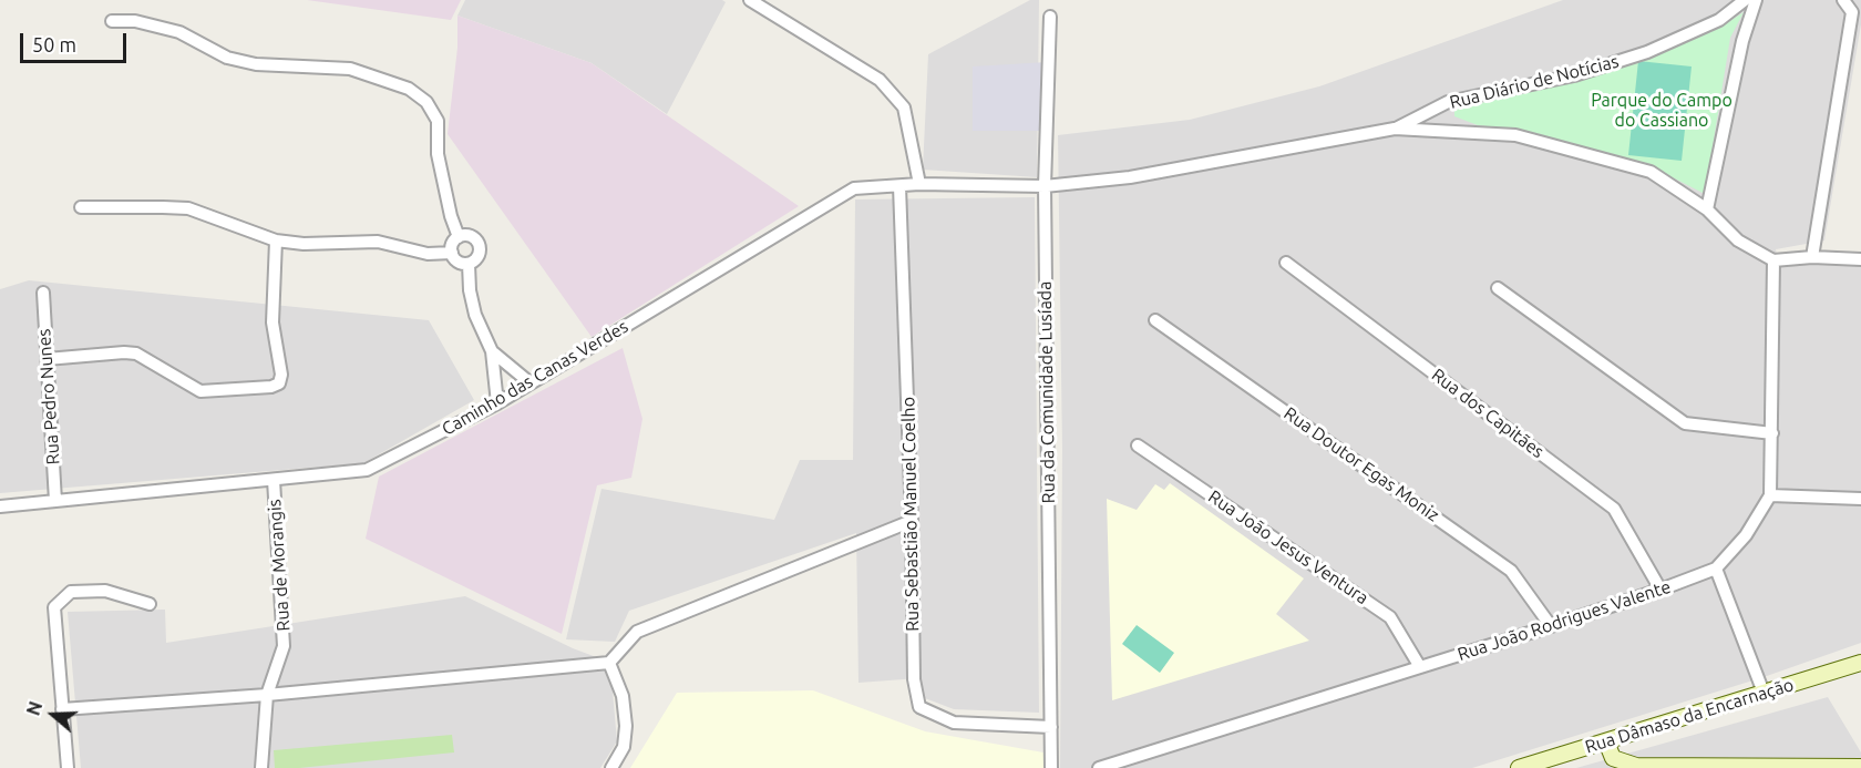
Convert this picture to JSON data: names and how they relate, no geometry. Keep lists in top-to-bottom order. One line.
{"streets":{"main road":["Rua Dâmaso da Encarnação"],"street":["Rua Diário de Notícias","Caminho das Canas Verdes","Rua da Comunidade Lusíada","Rua Pedro Nunes","Rua dos Capitães","Rua Doutor Egas Moniz","Rua Sebastião Manuel Coelho","Rua João Jesus Ventura","Rua de Morangis","Rua João Rodrigues Valente"]},"crossings":[["Rua Diário de Notícias","Caminho das Canas Verdes"],["Rua Diário de Notícias","Rua da Comunidade Lusíada"],["Rua Diário de Notícias","Rua João Rodrigues Valente"],["Caminho das Canas Verdes","Rua da Comunidade Lusíada"],["Caminho das Canas Verdes","Rua Pedro Nunes"],["Caminho das Canas Verdes","Rua Sebastião Manuel Coelho"],["Caminho das Canas Verdes","Rua de Morangis"],["Rua da Comunidade Lusíada","Rua Sebastião Manuel Coelho"],["Rua dos Capitães","Rua João Rodrigues Valente"],["Rua Doutor Egas Moniz","Rua João Rodrigues Valente"],["Rua João Jesus Ventura","Rua João Rodrigues Valente"]],"parks":["Parque do Campo do Cassiano"],"scale_bar":"50 m","north":"left"}
